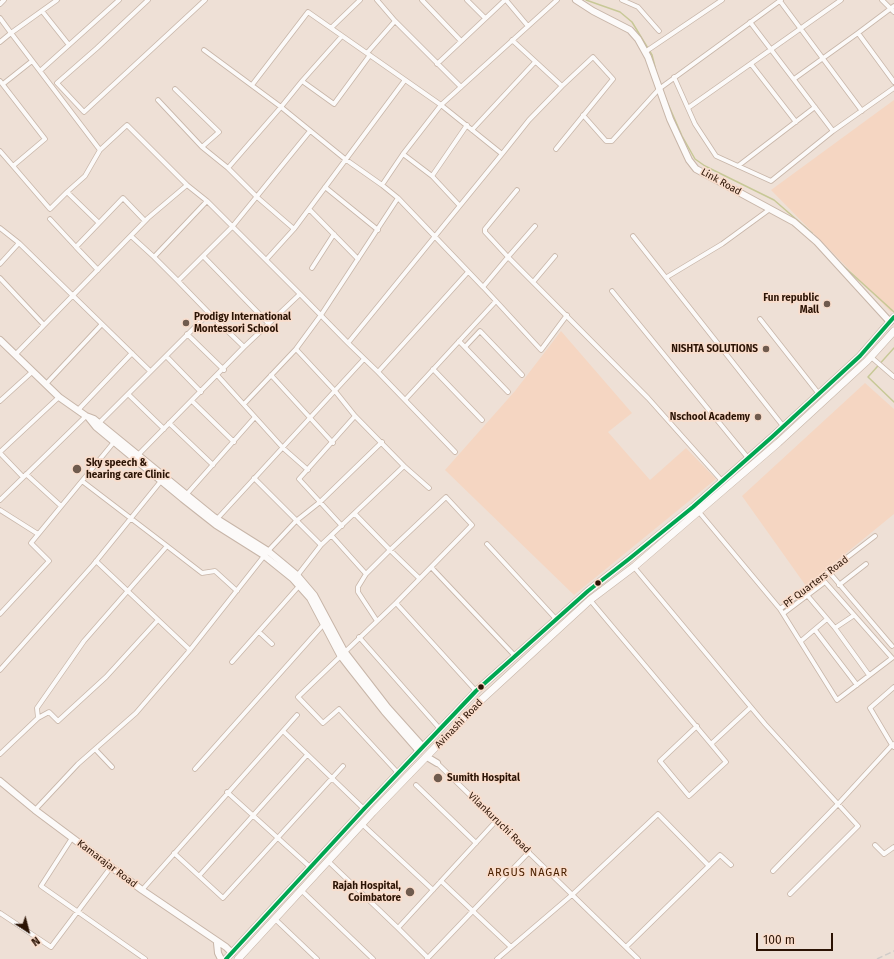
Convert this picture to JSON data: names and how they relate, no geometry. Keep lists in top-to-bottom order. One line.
{"streets":{"main road":["Avinashi Road"],"street":["Link Road","PF Quarters Road","Vilankuruchi Road","Kamarajar Road"]},"crossings":[["PF Quarters Road","Avinashi Road"],["Avinashi Road","Vilankuruchi Road"]],"districts":["ARGUS NAGAR"],"places":["Fun republic Mall","Prodigy International Montessori School","NISHTA SOLUTIONS","Nschool Academy","Sky speech & hearing care Clinic","Sumith Hospital","Rajah Hospital, Coimbatore"],"scale_bar":"100 m","north":"bottom right"}
